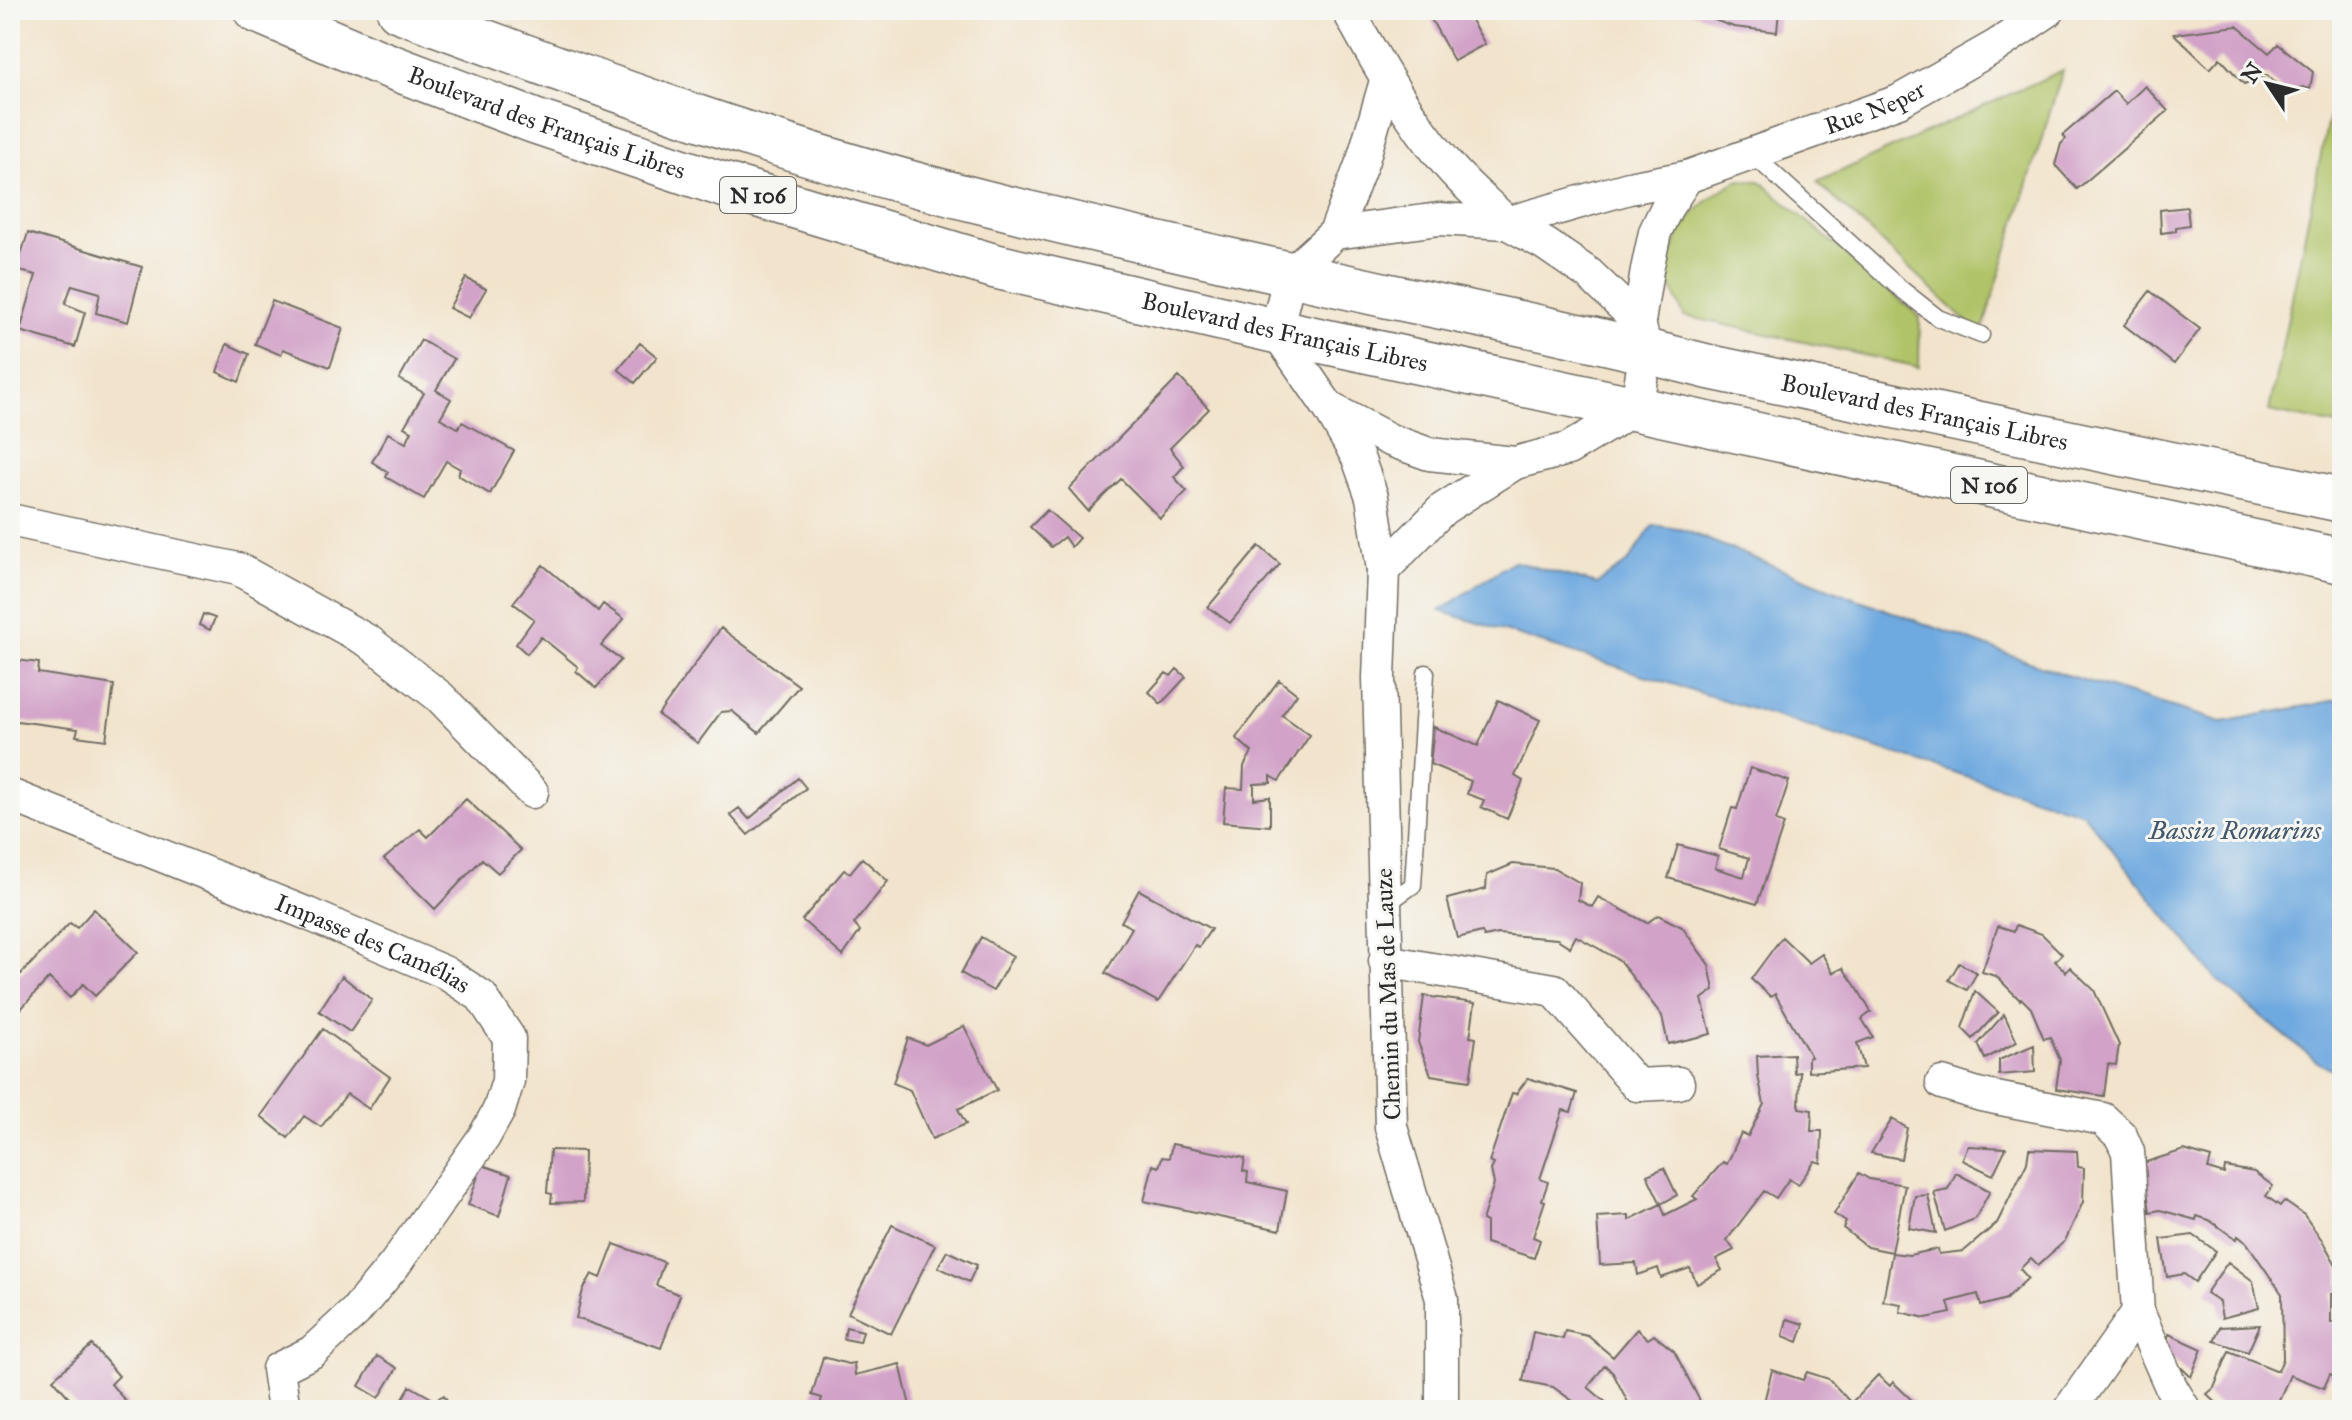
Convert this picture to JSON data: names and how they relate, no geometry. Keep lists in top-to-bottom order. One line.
{"streets":{"main road":["Boulevard des Français Libres","N 106"],"street":["Rue Neper","Impasse des Camélias","Chemin du Mas de Lauze"]},"crossings":[["Boulevard des Français Libres","Chemin du Mas de Lauze"]],"water":["Bassin Romarins"],"north":"top left"}
